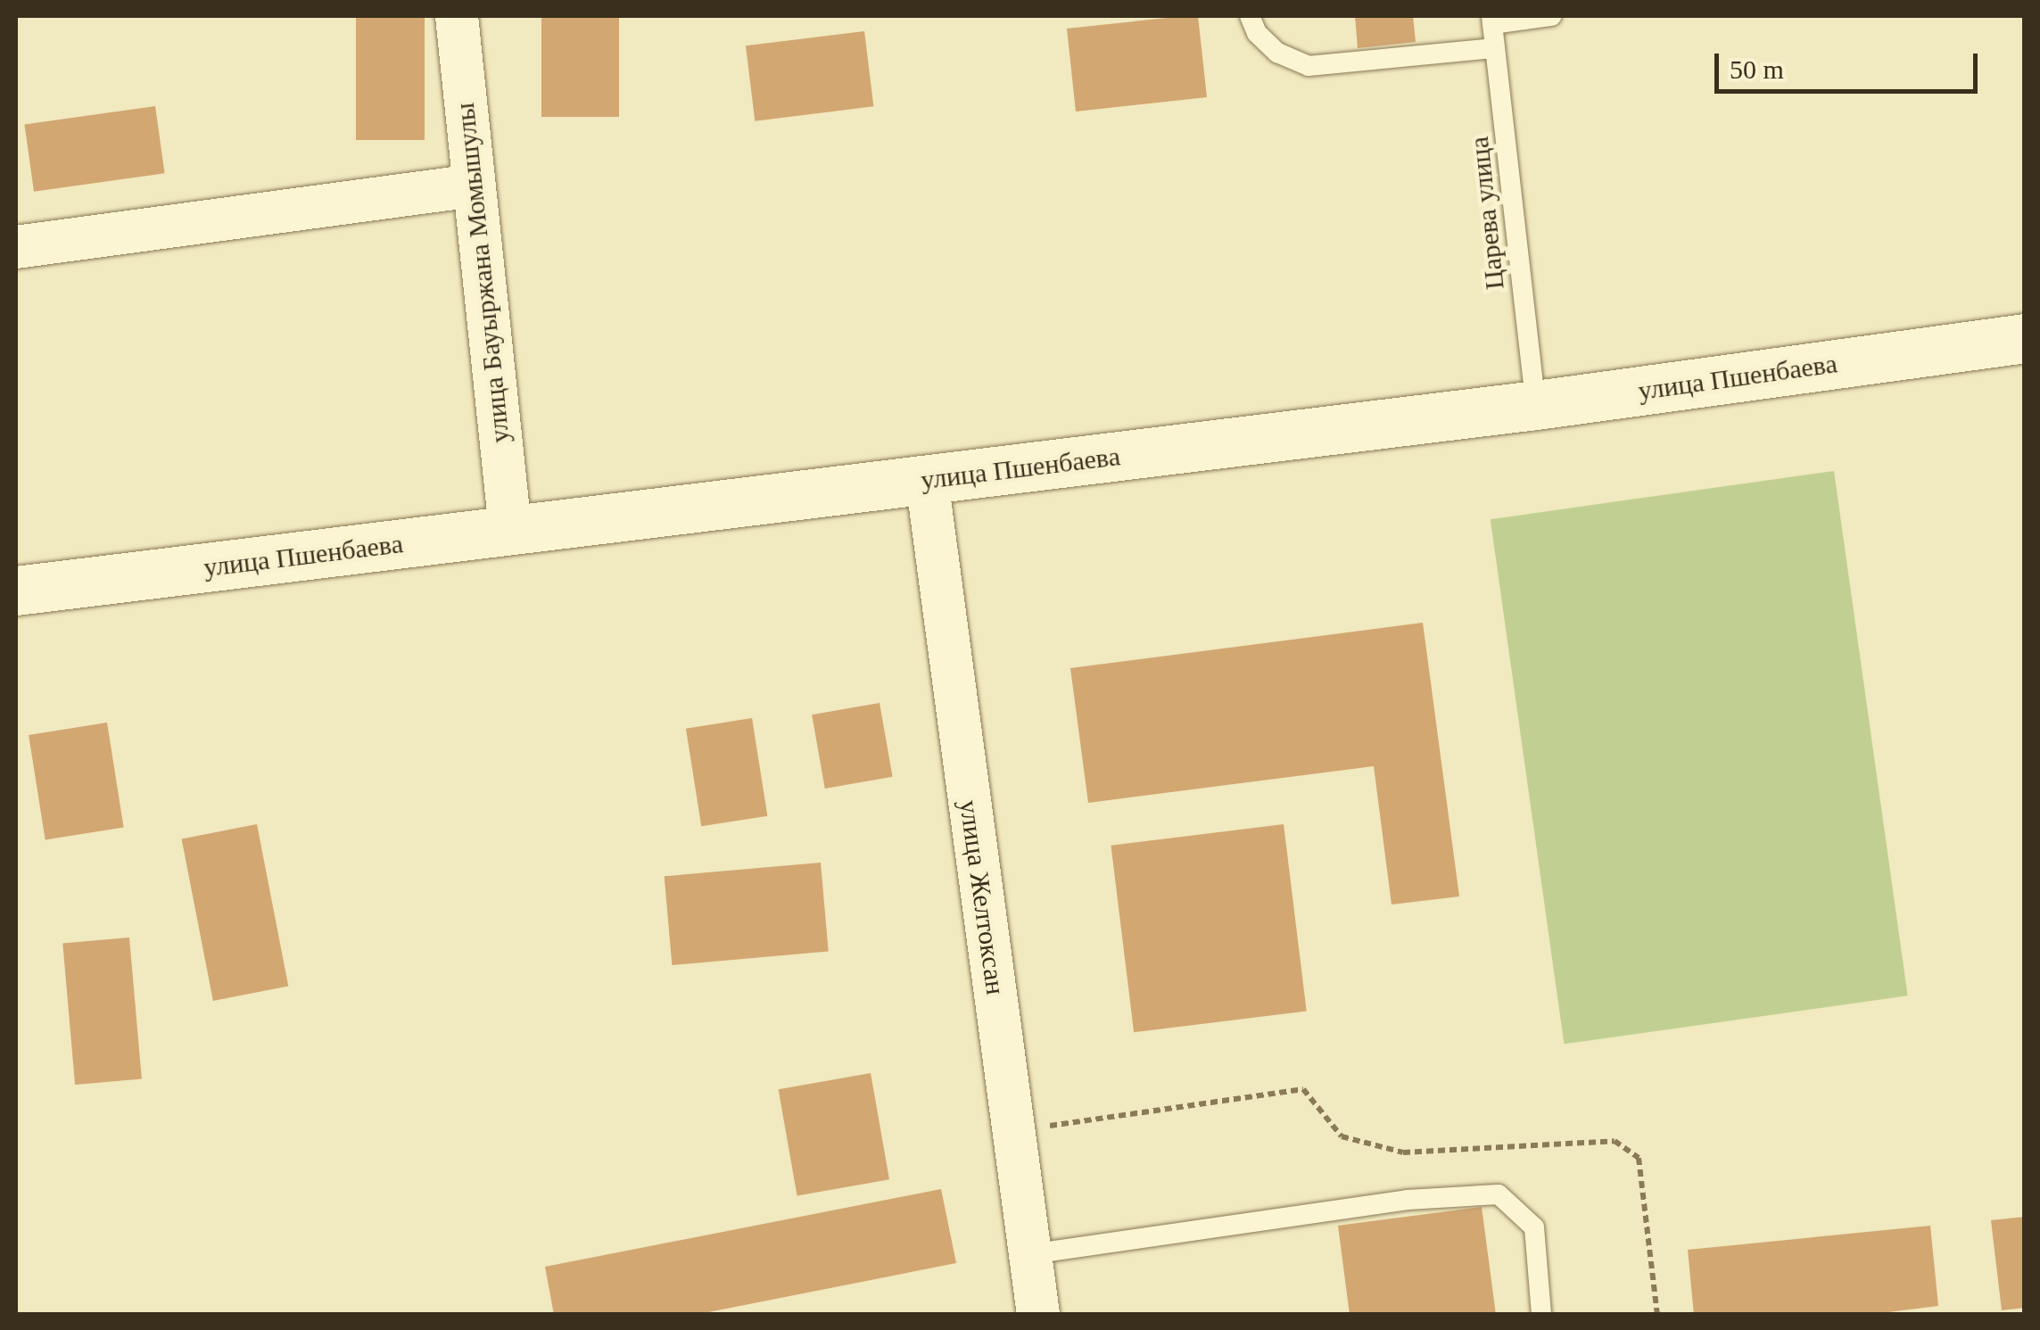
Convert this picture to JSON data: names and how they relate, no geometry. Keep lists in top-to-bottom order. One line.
{"streets":{"street":["улица Бауыржана Момышулы","улица Пшенбаева","улица Желтоксан"],"lane":["Царева улица"]},"crossings":[["Царева улица","улица Пшенбаева"],["улица Бауыржана Момышулы","улица Пшенбаева"],["улица Пшенбаева","улица Желтоксан"]],"scale_bar":"50 m"}
